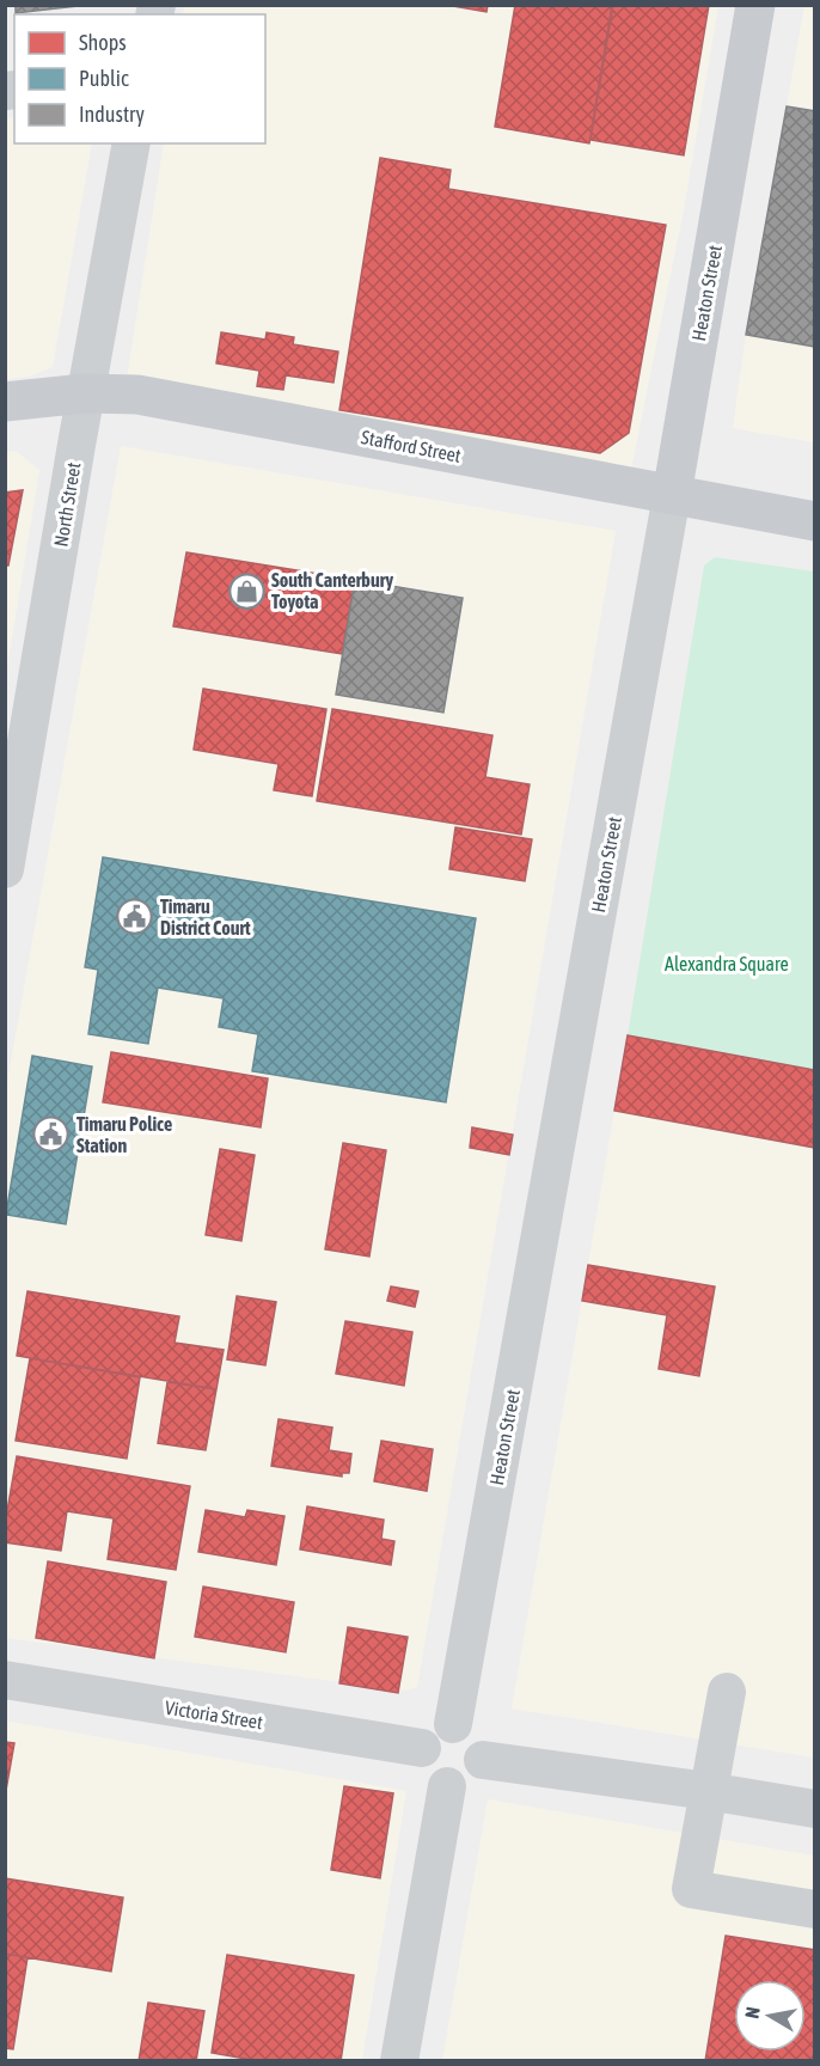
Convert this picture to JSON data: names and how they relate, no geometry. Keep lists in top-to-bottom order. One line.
{"streets":{"main road":["Heaton Street","Stafford Street"],"street":["North Street","Victoria Street"]},"crossings":[["Heaton Street","Stafford Street"],["Heaton Street","Victoria Street"],["Stafford Street","North Street"]],"parks":["Alexandra Square"],"places":{"shop":["South Canterbury Toyota"],"public building":["Timaru District Court","Timaru Police Station"]},"legend":["Shops","Public","Industry"],"north":"left"}
